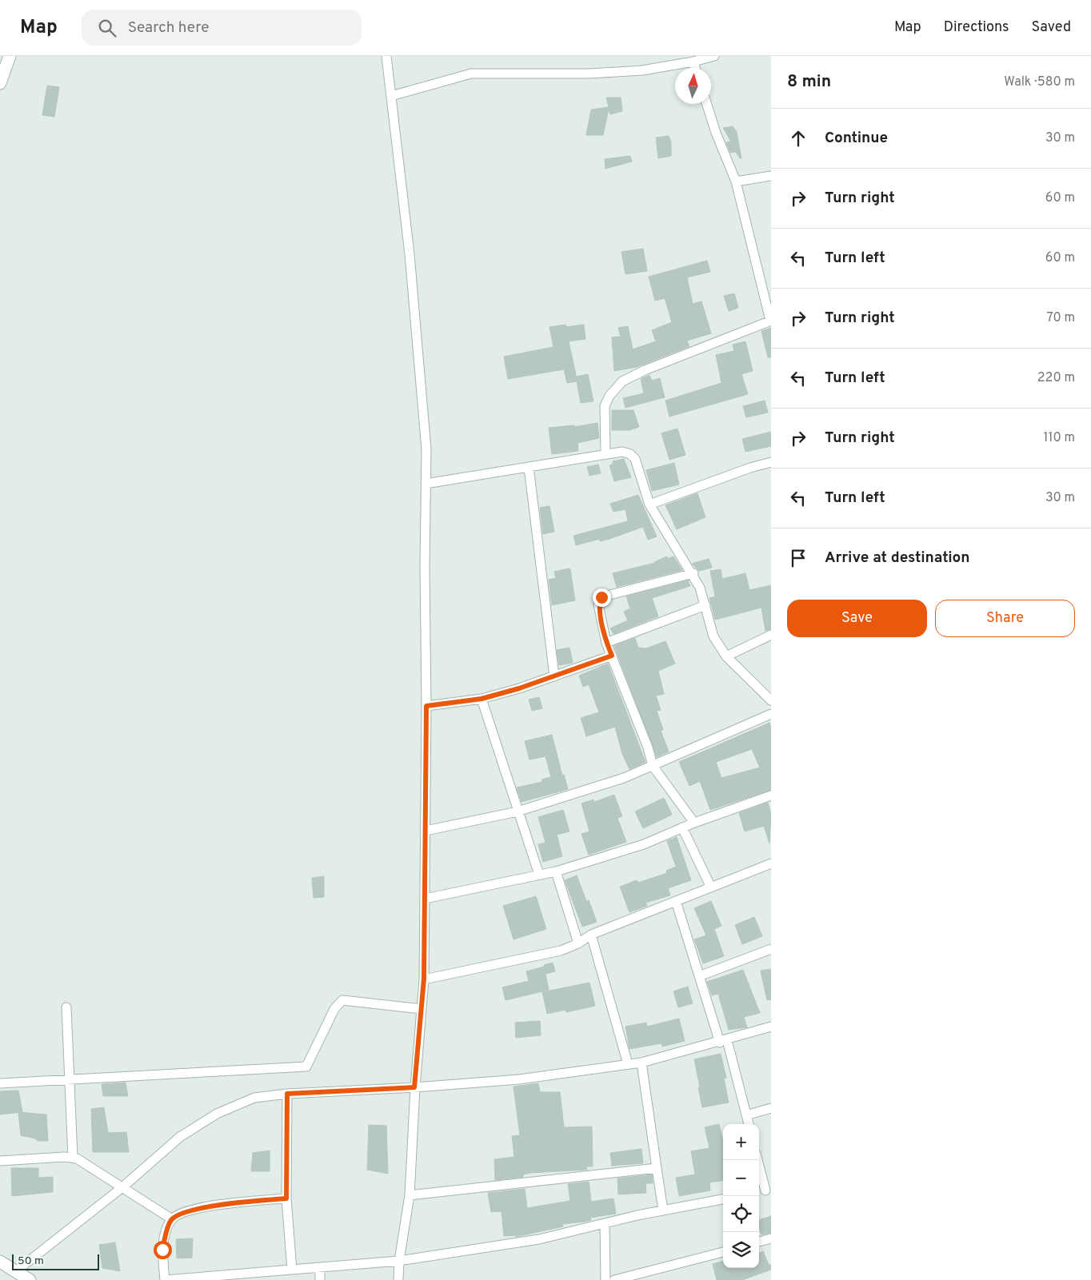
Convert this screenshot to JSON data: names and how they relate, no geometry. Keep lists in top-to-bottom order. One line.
{"scale_bar":"50 m","north":"top","page":{"header":"Map","search":"Search here","nav":["Map","Directions","Saved"],"heading":["8 min","Walk · 580 m"],"list":[["Continue","30 m"],["Turn right","60 m"],["Turn left","60 m"],["Turn right","70 m"],["Turn left","220 m"],["Turn right","110 m"],["Turn left","30 m"],"Arrive at destination"],"buttons":["Save","Share"],"map_buttons":["+","−"],"scale":"50 m"}}
